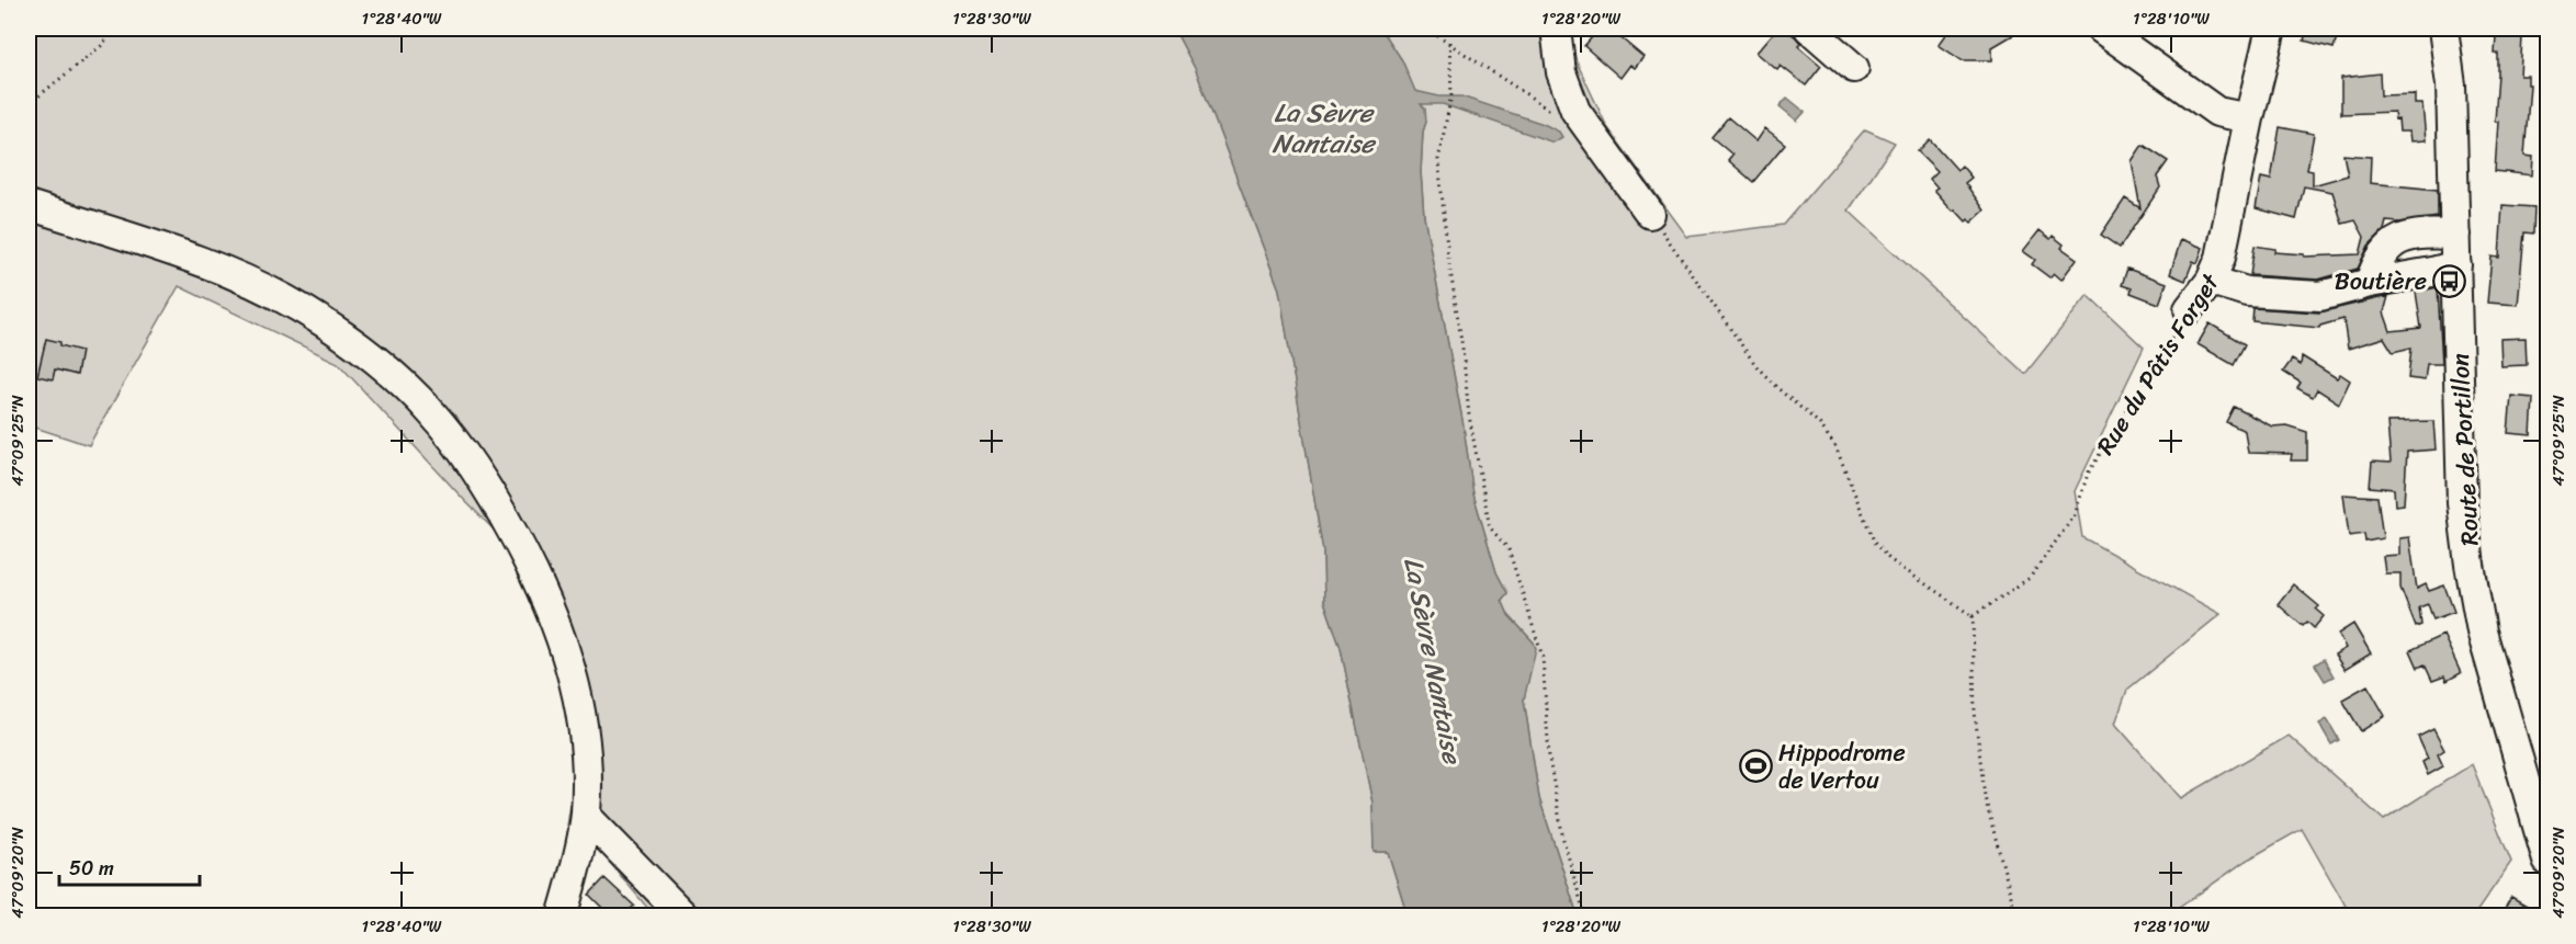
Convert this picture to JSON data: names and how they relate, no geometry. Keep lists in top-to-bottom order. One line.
{"streets":{"street":["Rue du Pâtis Forget","Route de Portillon"]},"water":["La Sèvre Nantaise"],"places":{"bus stop":["Boutière"],"sports":["Hippodrome de Vertou"]},"scale_bar":"50 m","coordinates":["1°28'40\"W","1°28'30\"W","1°28'20\"W","1°28'10\"W","47°09'25\"N","47°09'20\"N"]}
